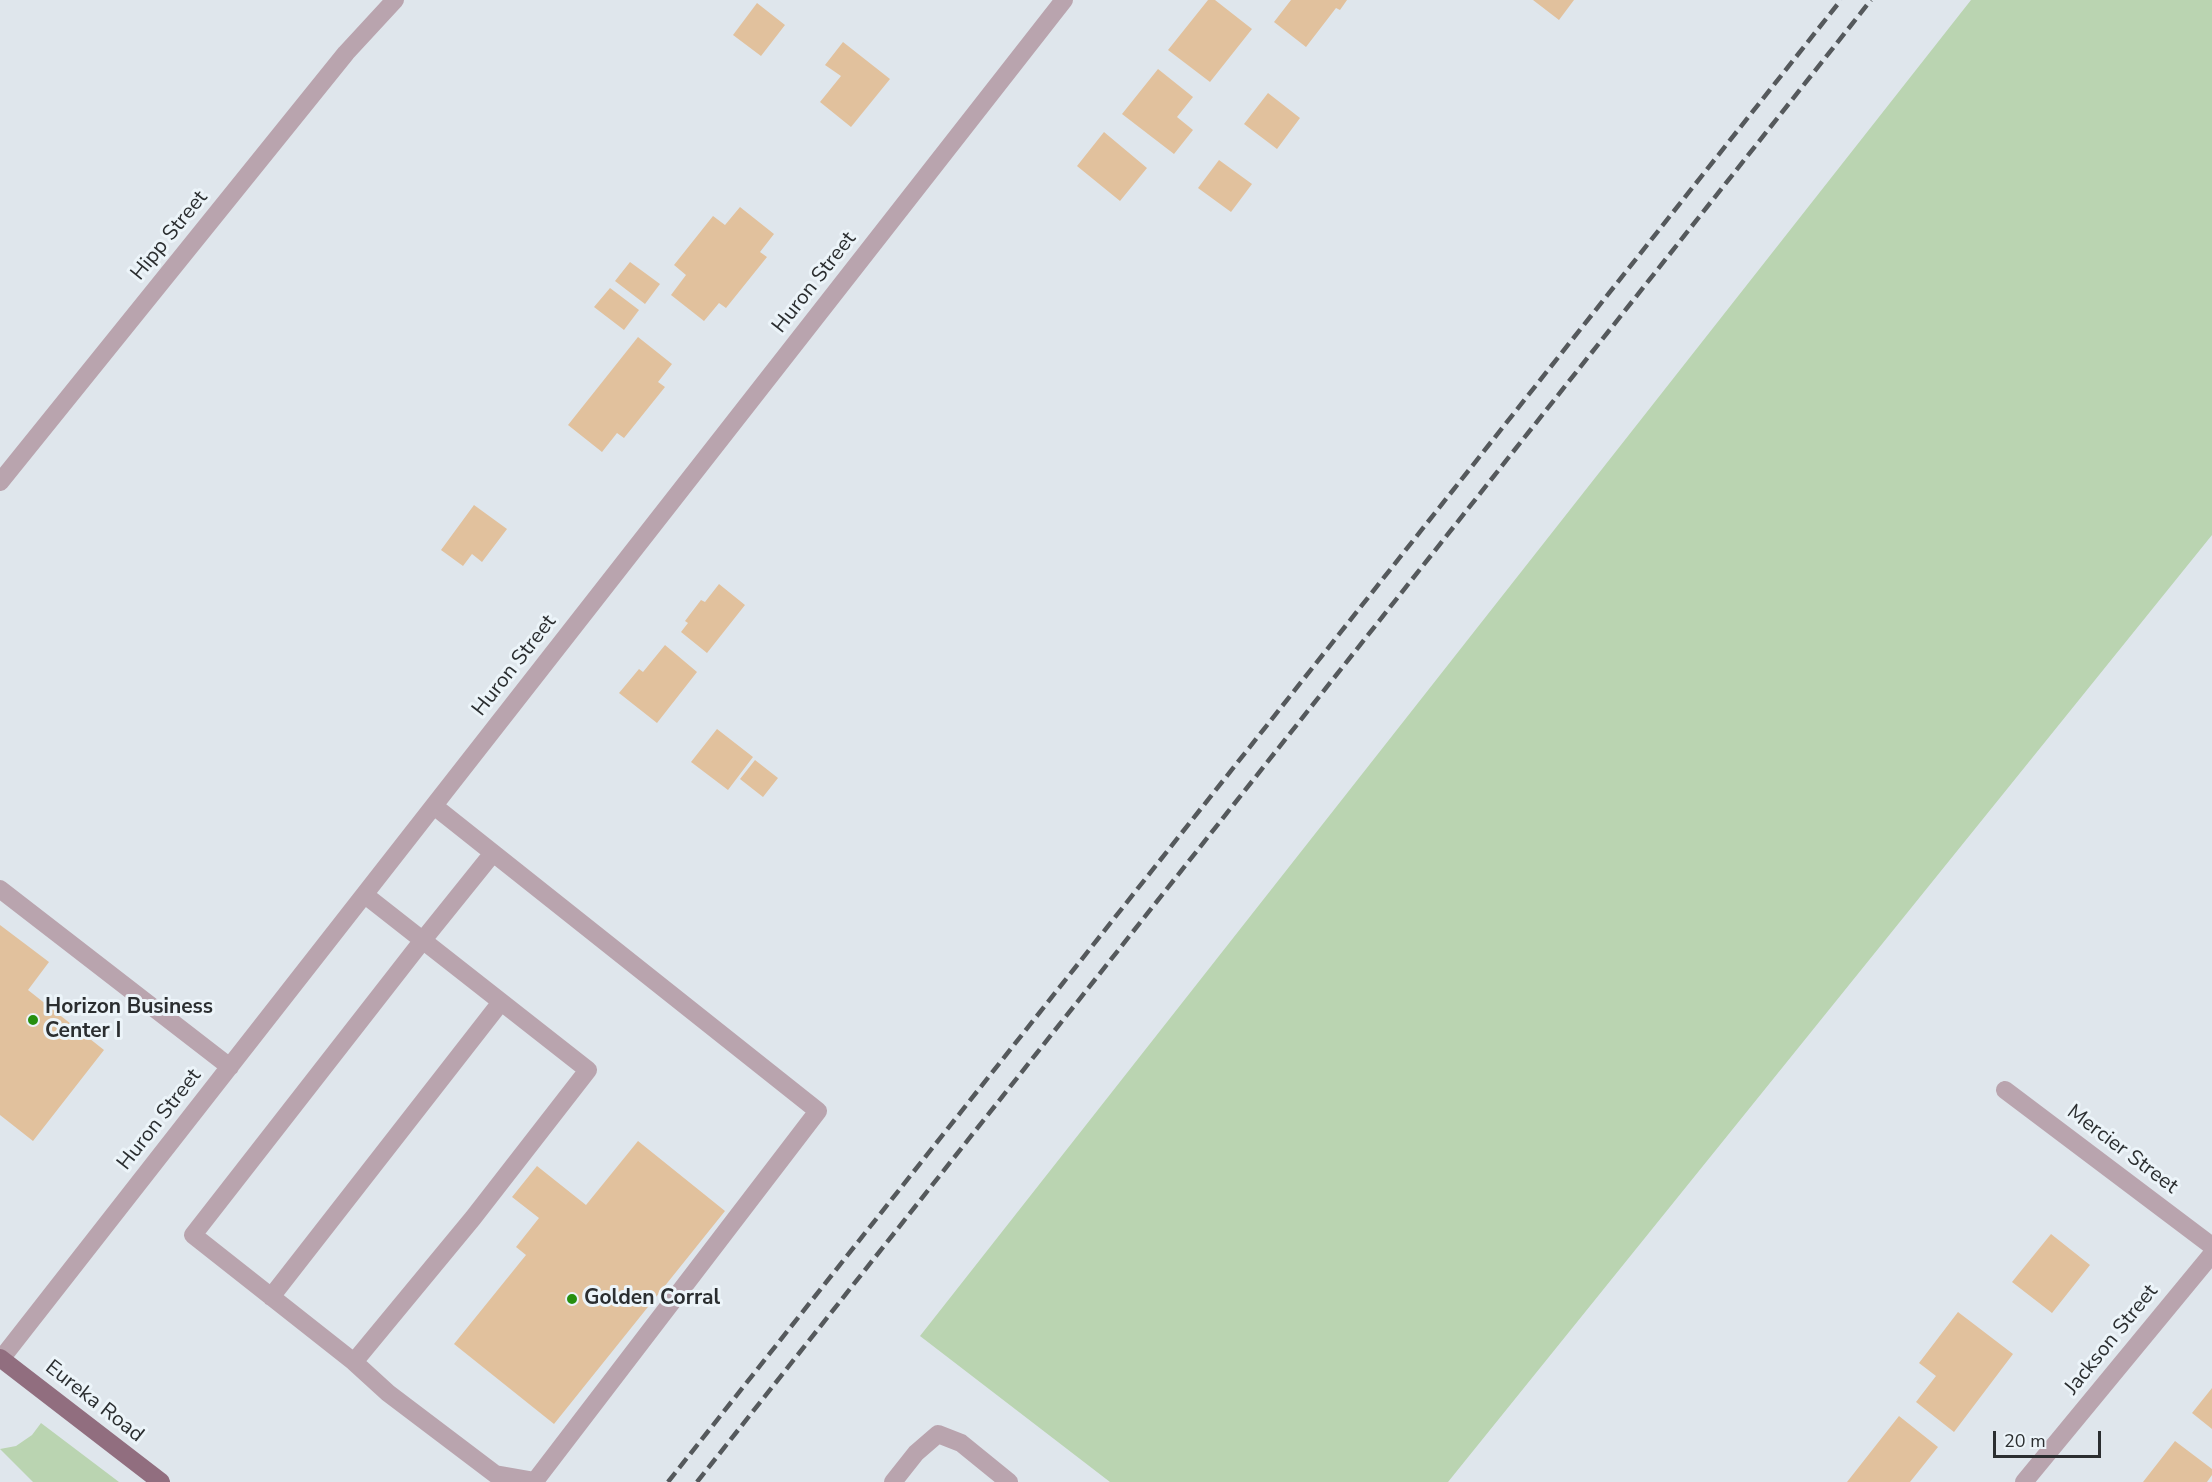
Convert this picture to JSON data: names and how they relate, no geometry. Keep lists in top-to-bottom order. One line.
{"streets":{"main road":["Eureka Road"],"street":["Hipp Street","Huron Street","Mercier Street","Jackson Street"]},"crossings":[["Huron Street","Eureka Road"]],"places":["Horizon Business Center I","Golden Corral"],"scale_bar":"20 m"}
